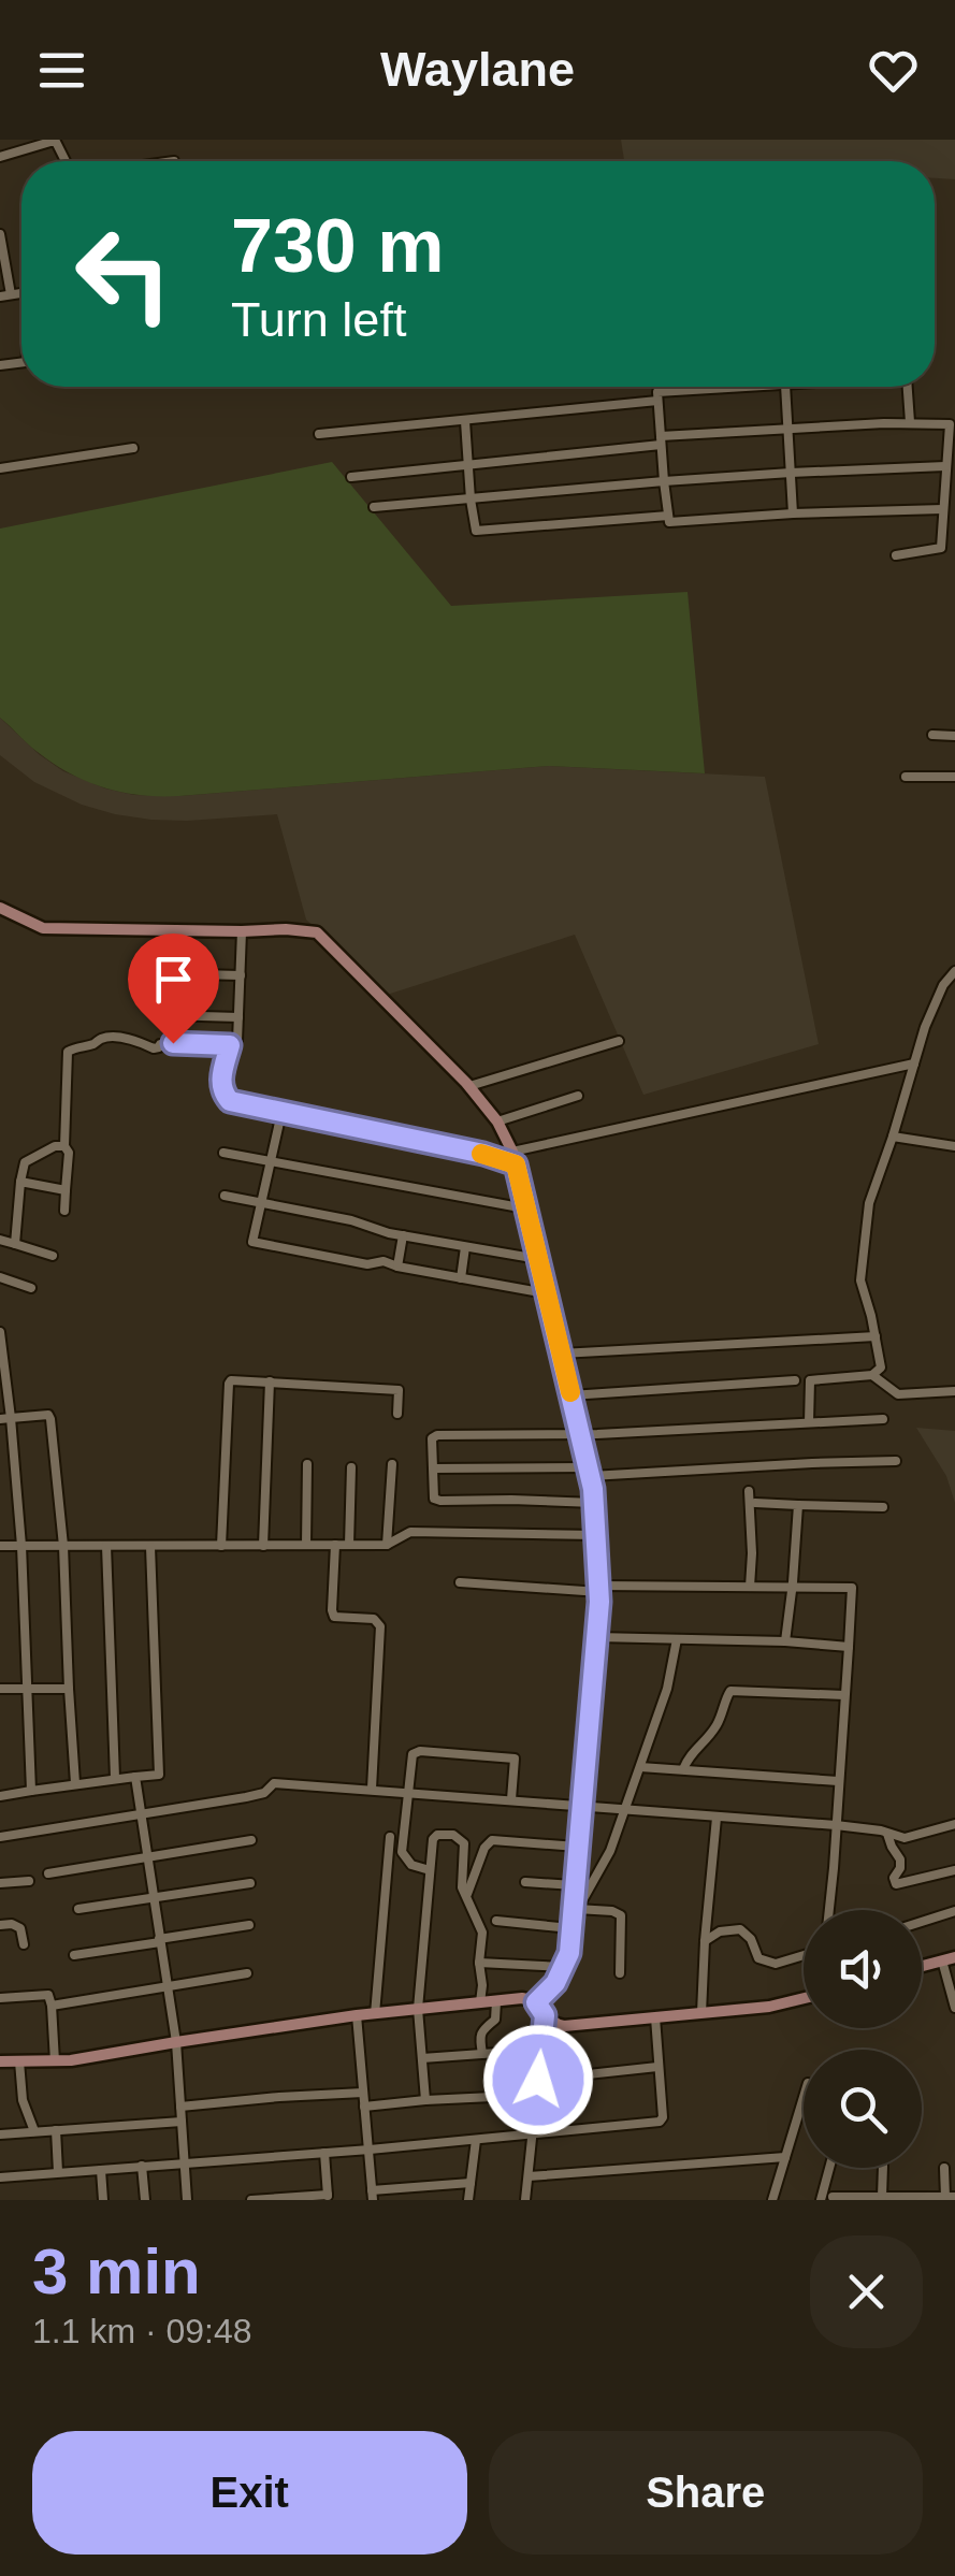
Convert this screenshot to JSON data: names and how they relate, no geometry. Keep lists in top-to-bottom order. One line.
{"page":{"header":"Waylane","turn":["730 m","Turn left"],"heading":["3 min","1.1 km · 09:48"],"buttons":["Exit","Share"]}}
